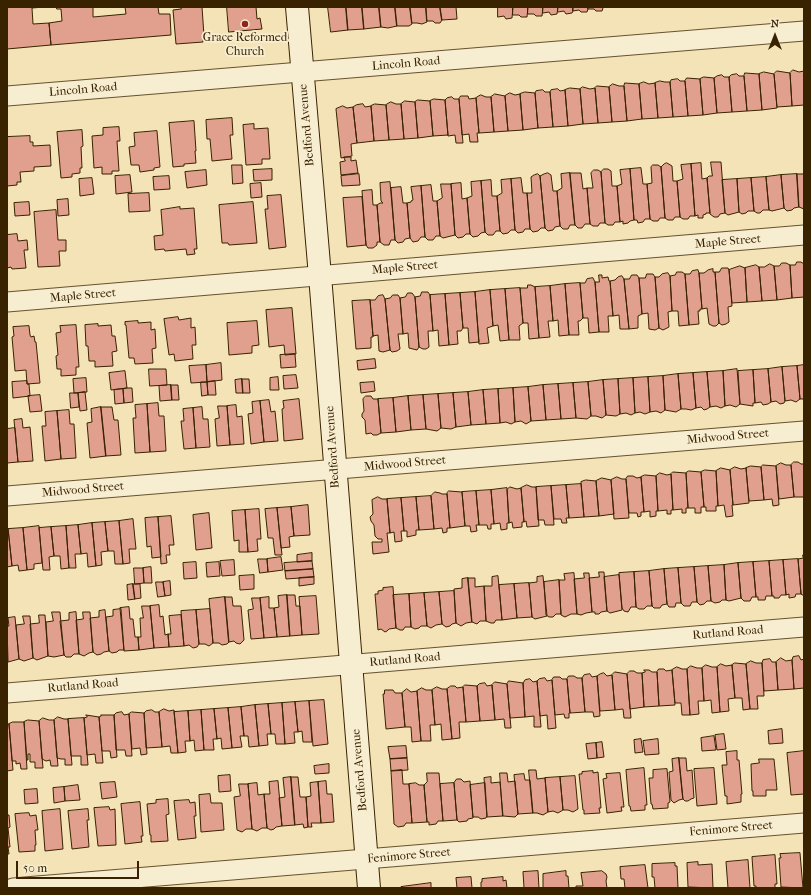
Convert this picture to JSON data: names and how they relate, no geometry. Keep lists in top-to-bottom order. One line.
{"streets":{"street":["Lincoln Road","Bedford Avenue","Maple Street","Midwood Street","Rutland Road","Fenimore Street"]},"crossings":[["Lincoln Road","Bedford Avenue"],["Bedford Avenue","Maple Street"],["Bedford Avenue","Midwood Street"],["Bedford Avenue","Rutland Road"],["Bedford Avenue","Fenimore Street"]],"places":["Grace Reformed Church"],"scale_bar":"50 m","north":"top"}
